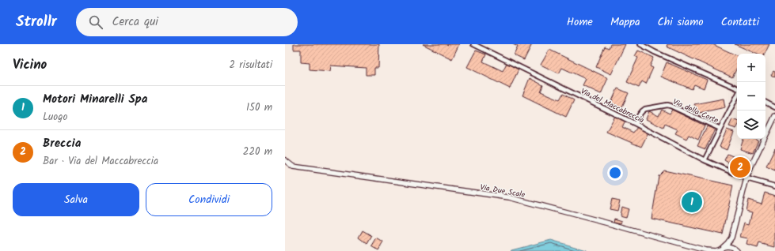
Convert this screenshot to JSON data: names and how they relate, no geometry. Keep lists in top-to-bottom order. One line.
{"streets":{"street":["Via del Maccabreccia","Via della Corte","Via Due Scale"]},"crossings":[["Via del Maccabreccia","Via della Corte"]],"page":{"header":"Strollr","search":"Cerca qui","nav":["Home","Mappa","Chi siamo","Contatti"],"heading":["Vicino","2 risultati"],"map_buttons":["+","−"],"list":[{"mark":"1","name":"Motori Minarelli Spa","note":"Luogo","value":"150 m"},{"mark":"2","name":"Breccia","note":"Bar · Via del Maccabreccia","value":"220 m"}],"pins":["2","1"],"buttons":["Salva","Condividi"]}}
